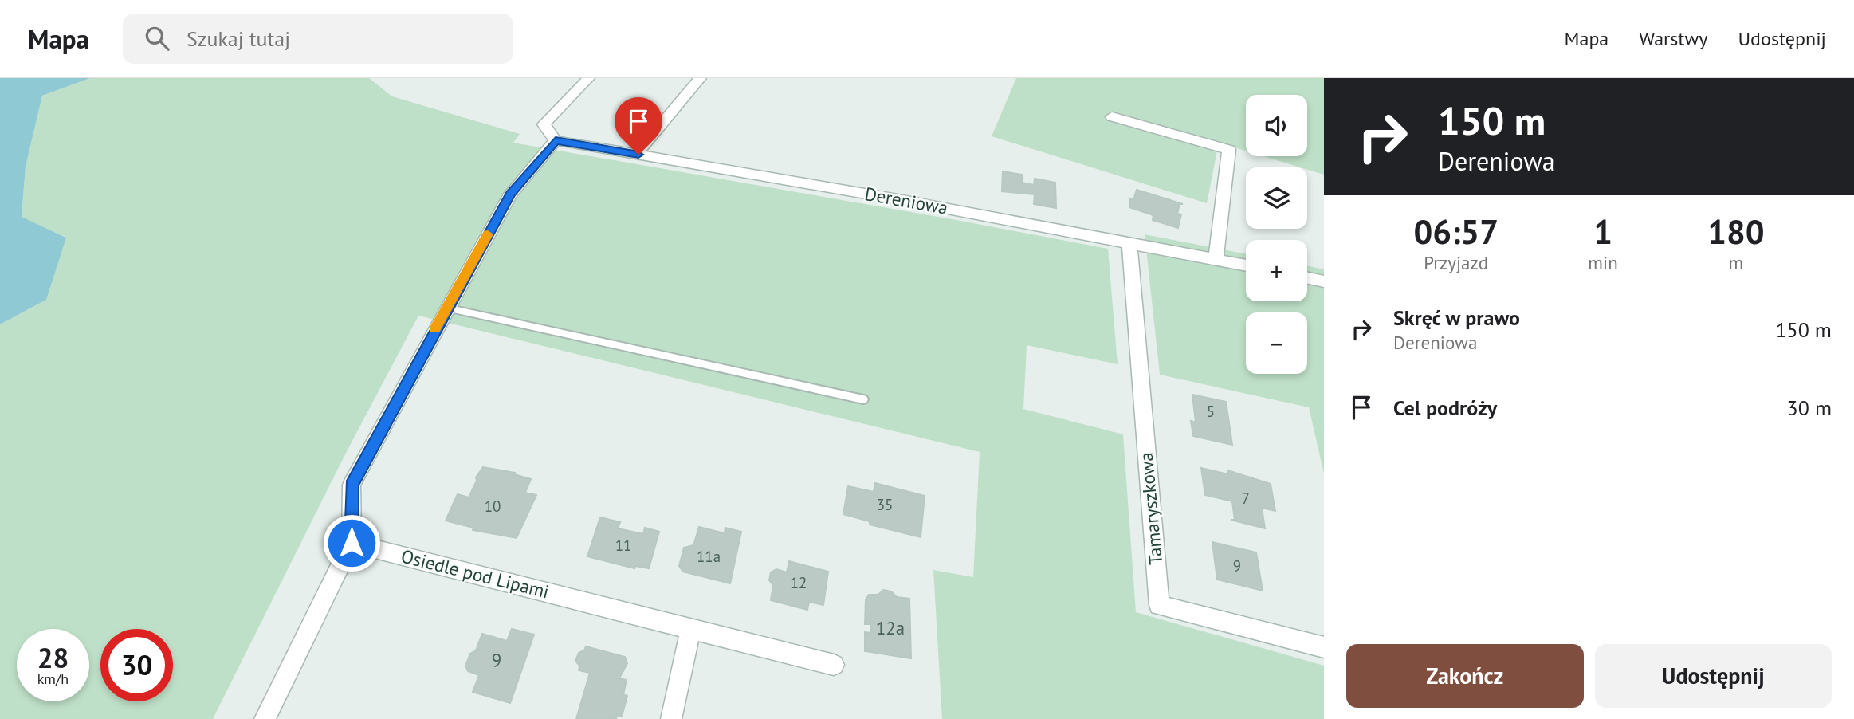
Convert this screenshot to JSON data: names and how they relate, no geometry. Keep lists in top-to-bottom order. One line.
{"streets":{"street":["Dereniowa","Tamaryszkowa","Osiedle pod Lipami"]},"crossings":[["Dereniowa","Tamaryszkowa"]],"house_numbers":["5","7","35","10","11","11a","9","12","12a","9"],"page":{"header":"Mapa","search":"Szukaj tutaj","nav":["Mapa","Warstwy","Udostępnij"],"turn":["150 m","Dereniowa"],"map_buttons":["+","−"],"eta":["06:57","Przyjazd","1","min","180","m"],"list":[{"name":"Skręć w prawo","note":"Dereniowa","value":"150 m"},{"name":"Cel podróży","value":"30 m"}],"speed":"28 km/h","limit":"30","buttons":["Zakończ","Udostępnij"]}}
